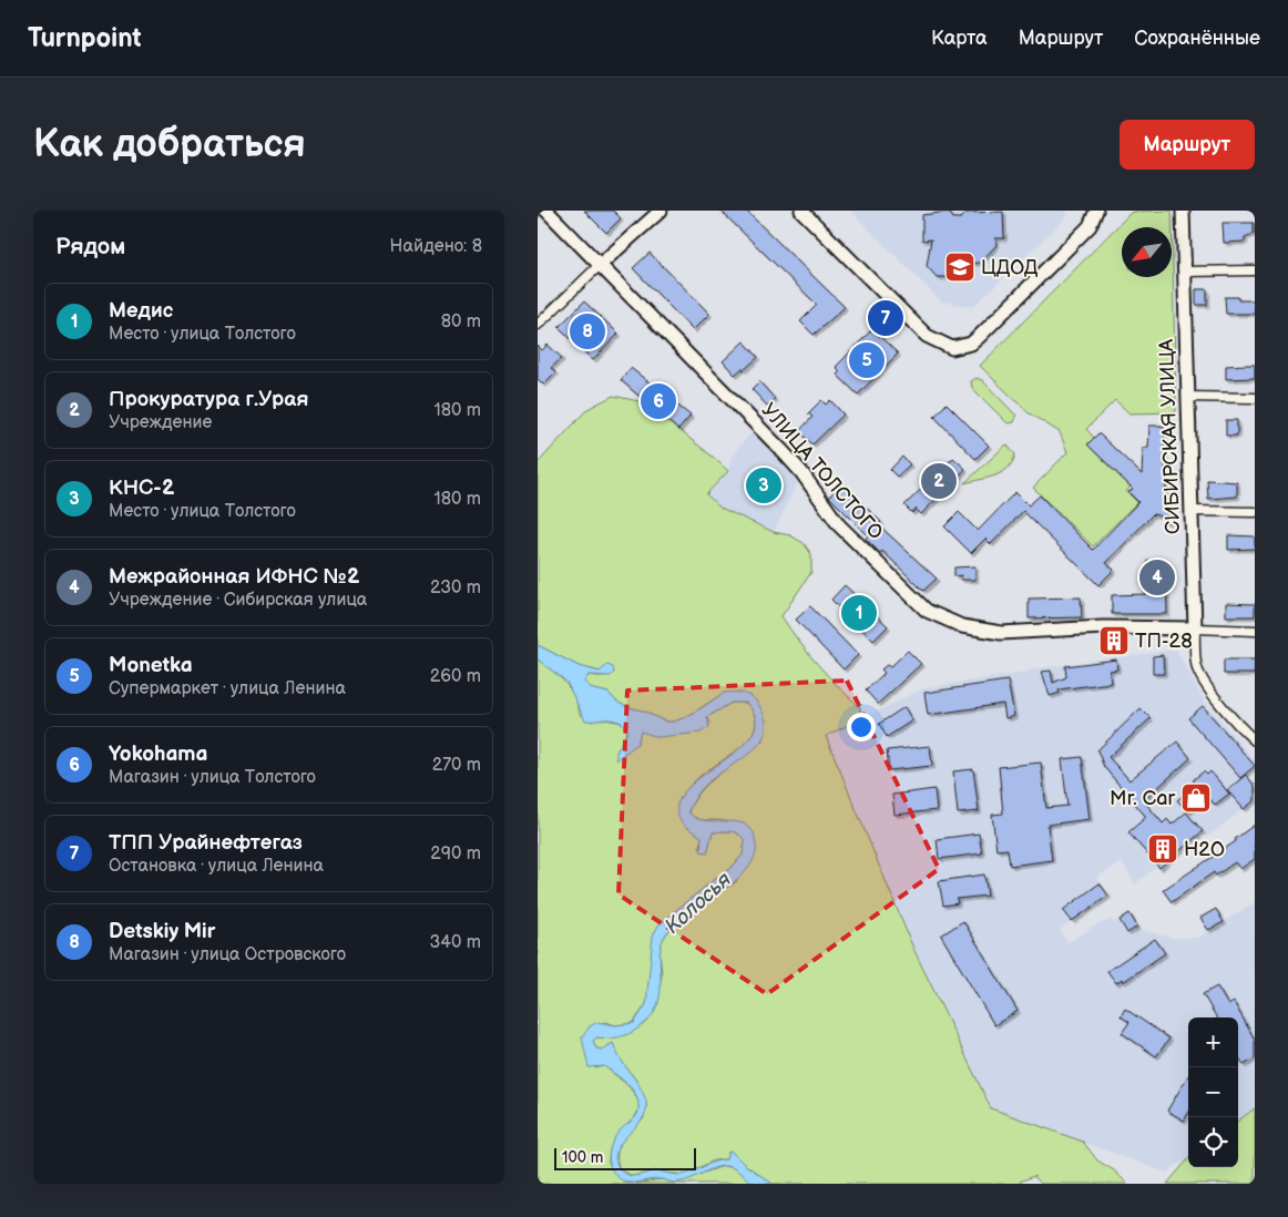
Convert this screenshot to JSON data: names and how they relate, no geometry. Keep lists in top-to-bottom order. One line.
{"streets":{"street":["СИБИРСКАЯ УЛИЦА","УЛИЦА ТОЛСТОГО"]},"crossings":[["СИБИРСКАЯ УЛИЦА","УЛИЦА ТОЛСТОГО"]],"water":["Колосья"],"places":{"school or university":["ЦДОД"],"building":["ТП-28","Н2О"],"shop":["Mr. Car"]},"scale_bar":"100 m","north":"bottom left","page":{"header":"Turnpoint","nav":["Карта","Маршрут","Сохранённые"],"buttons":"Маршрут","title":"Как добраться","heading":["Рядом","Найдено: 8"],"list":[{"mark":"1","name":"Медис","note":"Место · улица Толстого","value":"80 m"},{"mark":"2","name":"Прокуратура г.Урая","note":"Учреждение","value":"180 m"},{"mark":"3","name":"КНС-2","note":"Место · улица Толстого","value":"180 m"},{"mark":"4","name":"Межрайонная ИФНС №2","note":"Учреждение · Сибирская улица","value":"230 m"},{"mark":"5","name":"Monetka","note":"Супермаркет · улица Ленина","value":"260 m"},{"mark":"6","name":"Yokohama","note":"Магазин · улица Толстого","value":"270 m"},{"mark":"7","name":"ТПП Урайнефтегаз","note":"Остановка · улица Ленина","value":"290 m"},{"mark":"8","name":"Detskiy Mir","note":"Магазин · улица Островского","value":"340 m"}],"pins":["7","8","5","6","2","3","4","1"],"map_buttons":["+","−"],"scale":"100 m"}}
